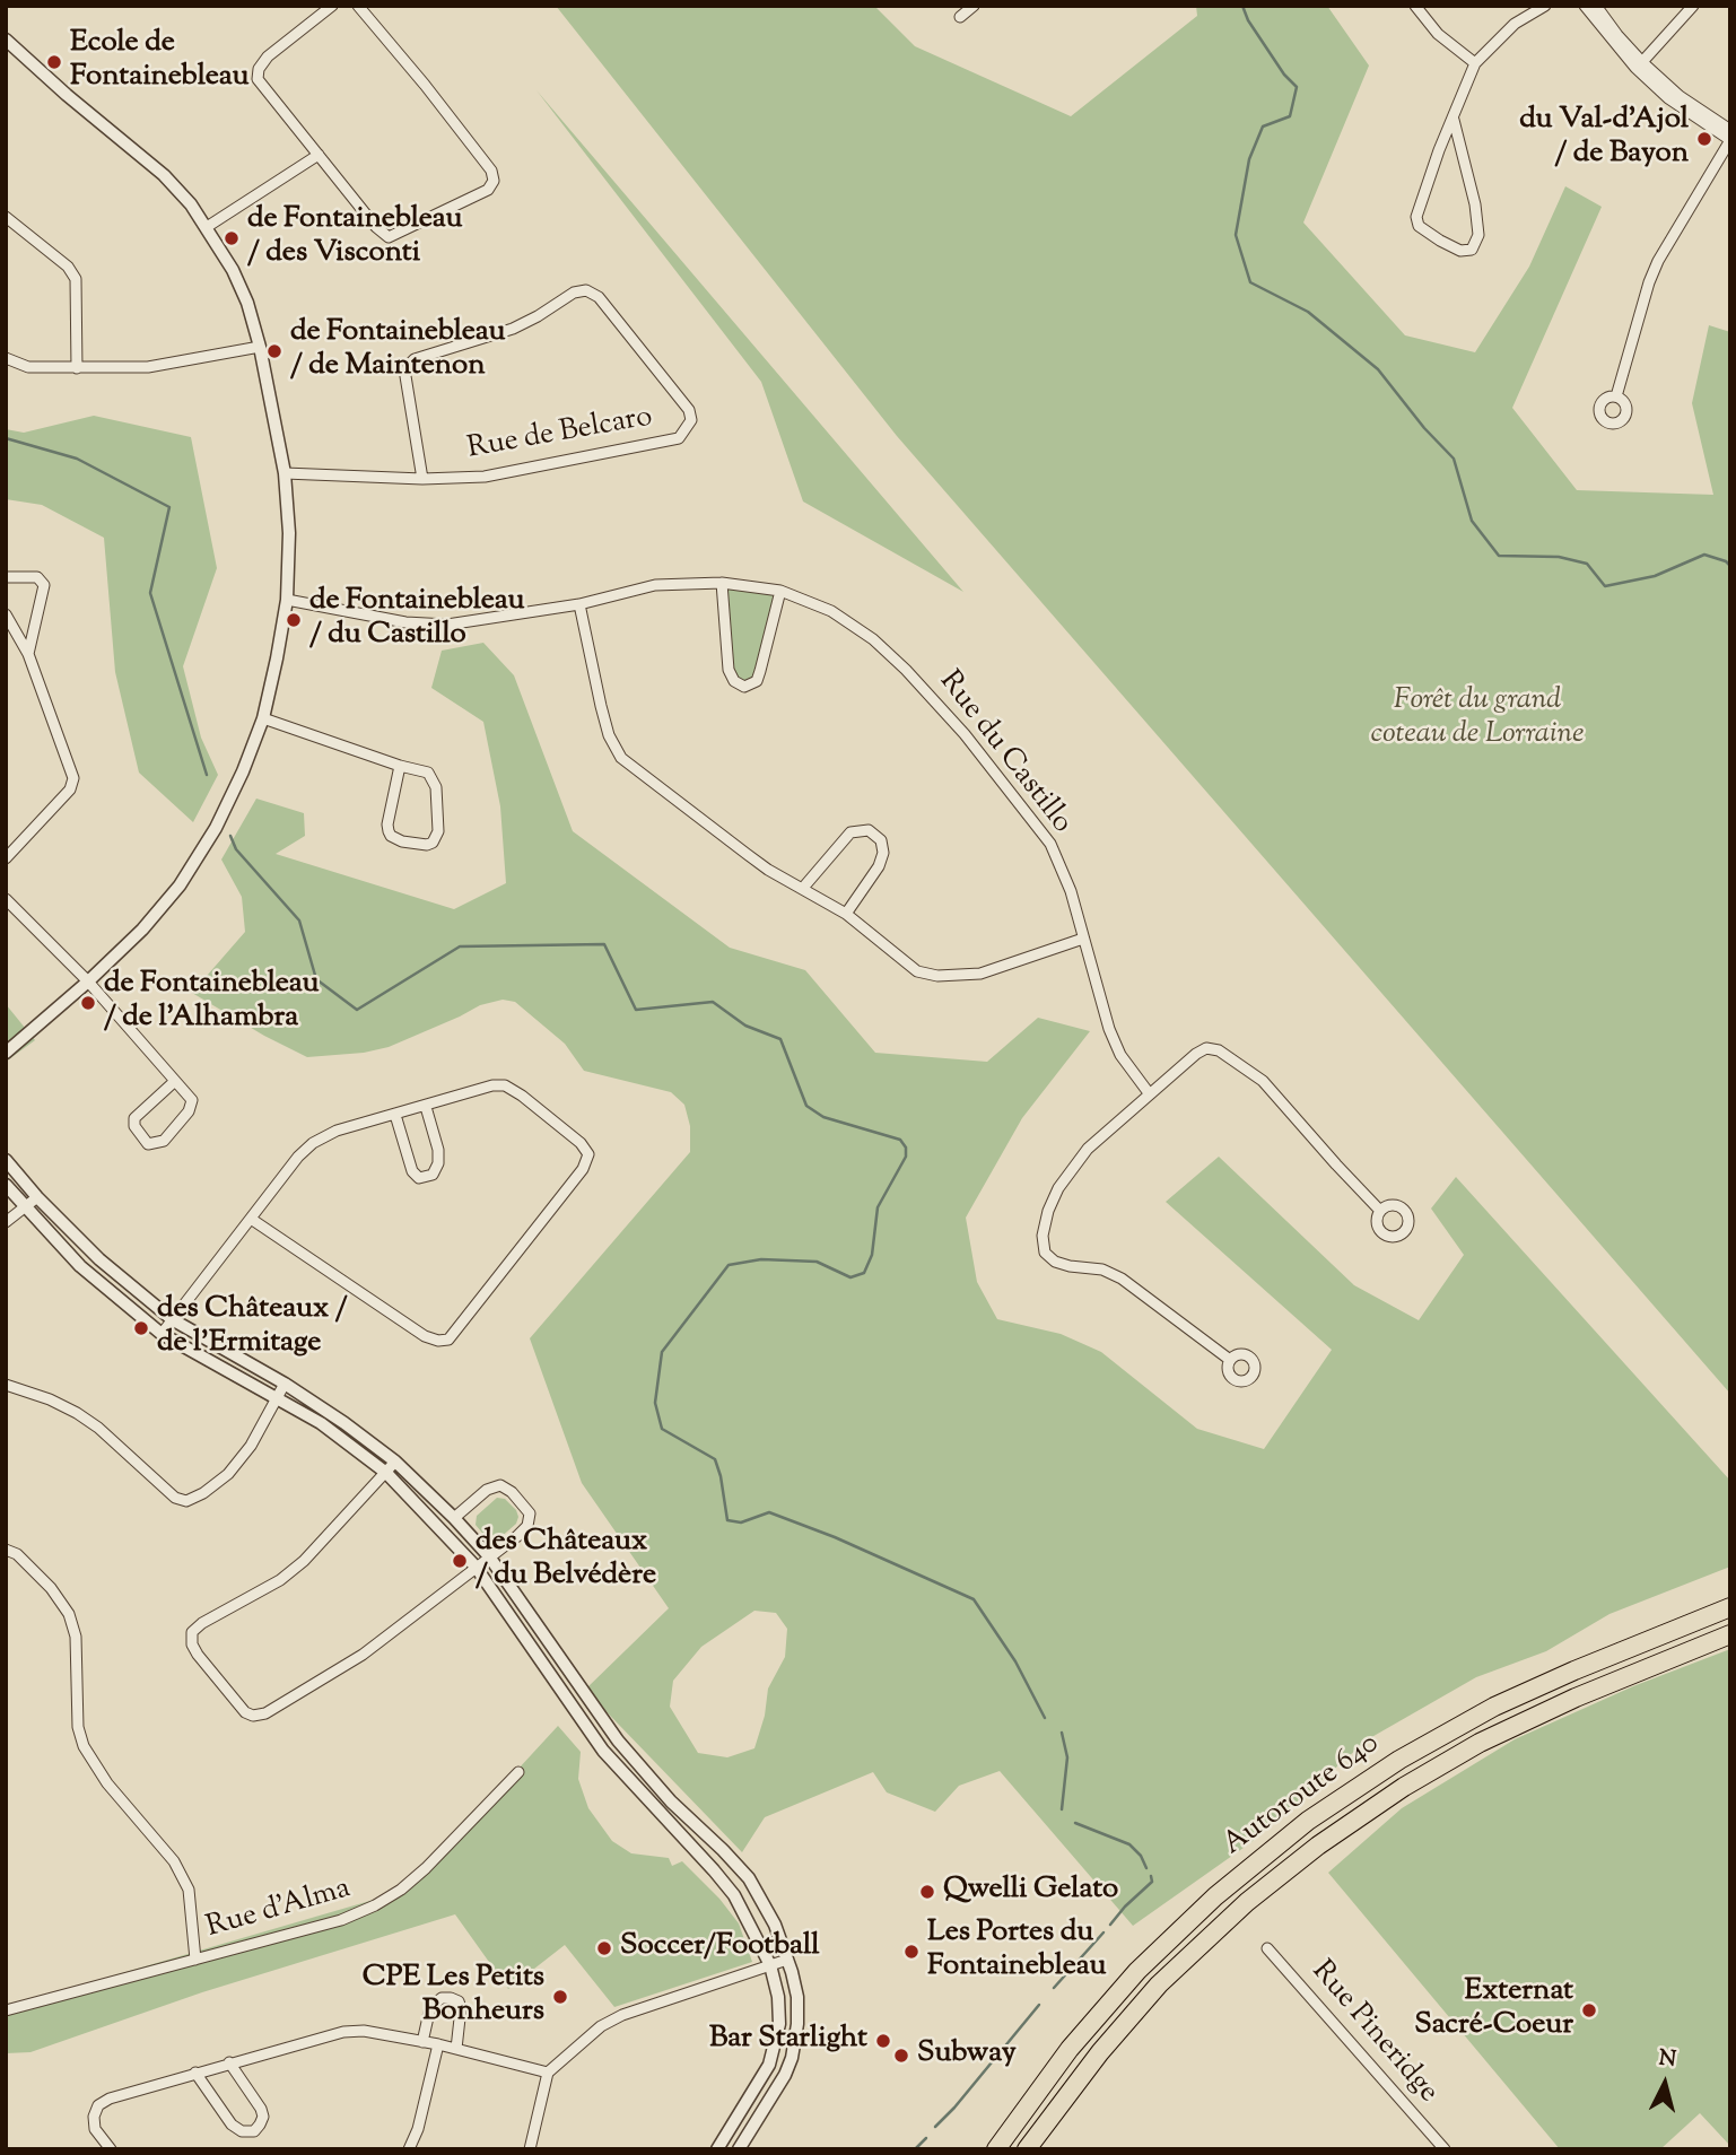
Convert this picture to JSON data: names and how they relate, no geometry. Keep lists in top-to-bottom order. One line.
{"streets":{"highway":["Autoroute 640"],"street":["Rue de Belcaro","Rue du Castillo","Rue d'Alma","Rue Pineridge"]},"parks":["Forêt du grand coteau de Lorraine"],"places":["Ecole de Fontainebleau","du Val-d'Ajol / de Bayon","de Fontainebleau / des Visconti","de Fontainebleau / de Maintenon","de Fontainebleau / du Castillo","de Fontainebleau / de l'Alhambra","des Châteaux / de l'Ermitage","des Châteaux / du Belvédère","Qwelli Gelato","Soccer/Football","Les Portes du Fontainebleau","CPE Les Petits Bonheurs","Externat Sacré-Coeur","Bar Starlight","Subway"],"north":"top"}
